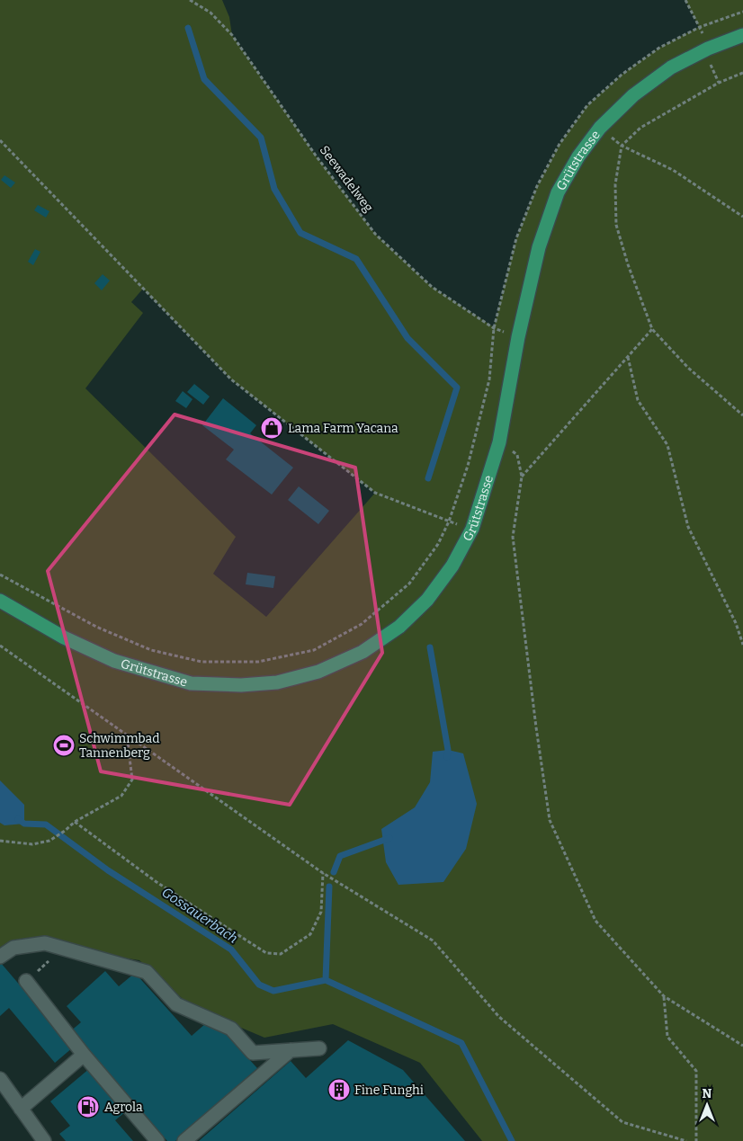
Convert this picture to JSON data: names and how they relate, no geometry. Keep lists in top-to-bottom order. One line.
{"streets":{"main road":["Grütstrasse"],"path":["Seewadelweg"]},"crossings":[["Grütstrasse","Seewadelweg"]],"water":["Gossauerbach"],"places":{"shop":["Lama Farm Yacana"],"sports":["Schwimmbad Tannenberg"],"building":["Fine Funghi"],"fuel station":["Agrola"]},"north":"top"}
